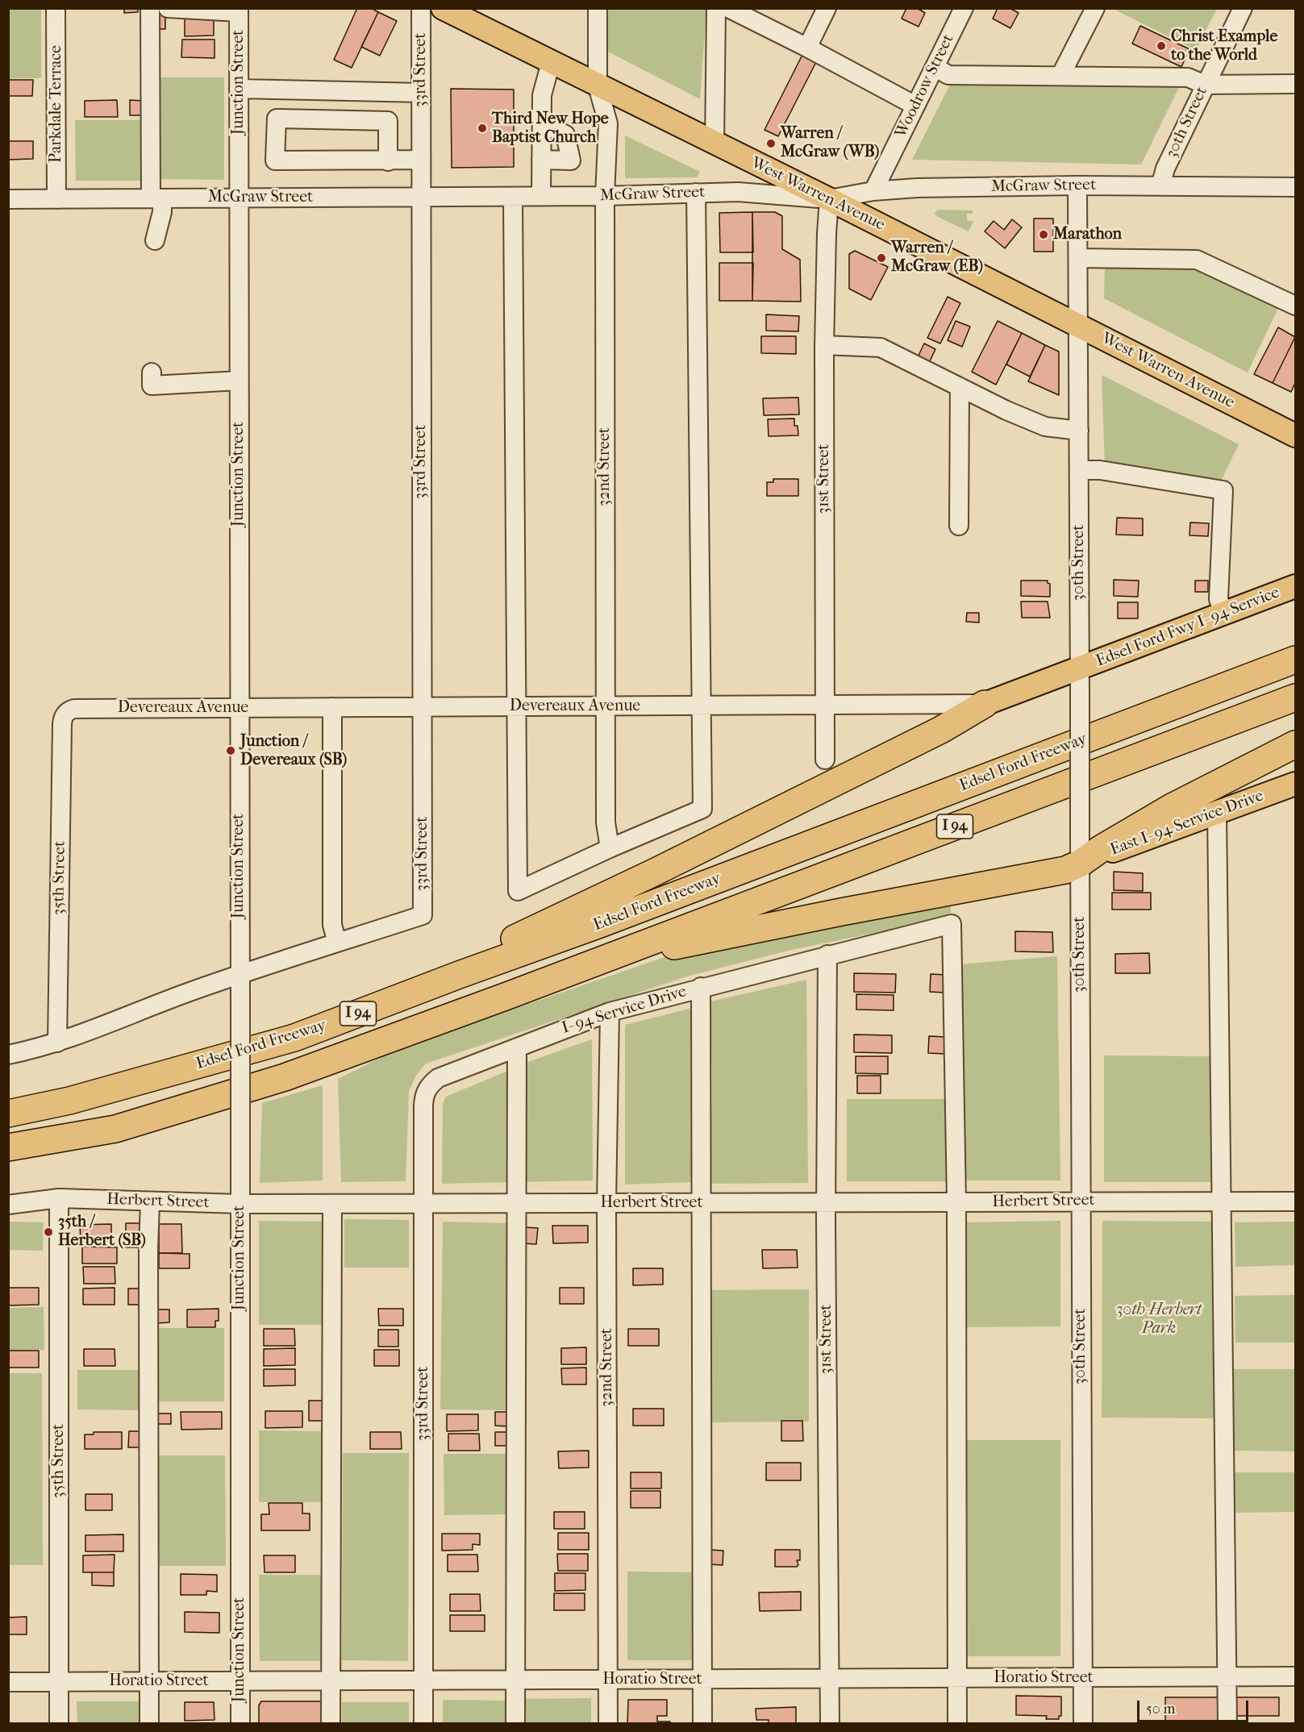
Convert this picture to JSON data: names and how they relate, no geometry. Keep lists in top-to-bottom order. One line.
{"streets":{"highway":["Edsel Ford Freeway","I 94"],"main road":["West Warren Avenue","Edsel Ford Fwy I- 94 Service","Devereaux Avenue","East I- 94 Service Drive"],"street":["33rd Street","Junction Street","Woodrow Street","Parkdale Terrace","30th Street","McGraw Street","32nd Street","31st Street","35th Street","I- 94 Service Drive","Herbert Street","Horatio Street"]},"crossings":[["33rd Street","McGraw Street"],["33rd Street","Devereaux Avenue"],["33rd Street","I- 94 Service Drive"],["33rd Street","Herbert Street"],["33rd Street","Horatio Street"],["Junction Street","McGraw Street"],["Junction Street","Devereaux Avenue"],["Junction Street","Herbert Street"],["Junction Street","Horatio Street"],["Woodrow Street","McGraw Street"],["Parkdale Terrace","McGraw Street"],["30th Street","McGraw Street"],["30th Street","West Warren Avenue"],["30th Street","Edsel Ford Fwy I- 94 Service"],["30th Street","Devereaux Avenue"],["30th Street","East I- 94 Service Drive"],["30th Street","Herbert Street"],["30th Street","Horatio Street"],["McGraw Street","West Warren Avenue"],["McGraw Street","32nd Street"],["McGraw Street","31st Street"],["West Warren Avenue","32nd Street"],["West Warren Avenue","31st Street"],["32nd Street","Devereaux Avenue"],["32nd Street","I- 94 Service Drive"],["32nd Street","Herbert Street"],["32nd Street","Horatio Street"],["31st Street","Devereaux Avenue"],["31st Street","I- 94 Service Drive"],["31st Street","Herbert Street"],["31st Street","Horatio Street"],["Edsel Ford Fwy I- 94 Service","Devereaux Avenue"],["Devereaux Avenue","35th Street"],["35th Street","Herbert Street"],["35th Street","Horatio Street"],["I- 94 Service Drive","Herbert Street"]],"parks":["30th-Herbert Park"],"places":["Christ Example to the World","Third New Hope Baptist Church","Warren / McGraw (WB)","Marathon","Warren / McGraw (EB)","Junction / Devereaux (SB)","35th / Herbert (SB)"],"scale_bar":"50 m"}
